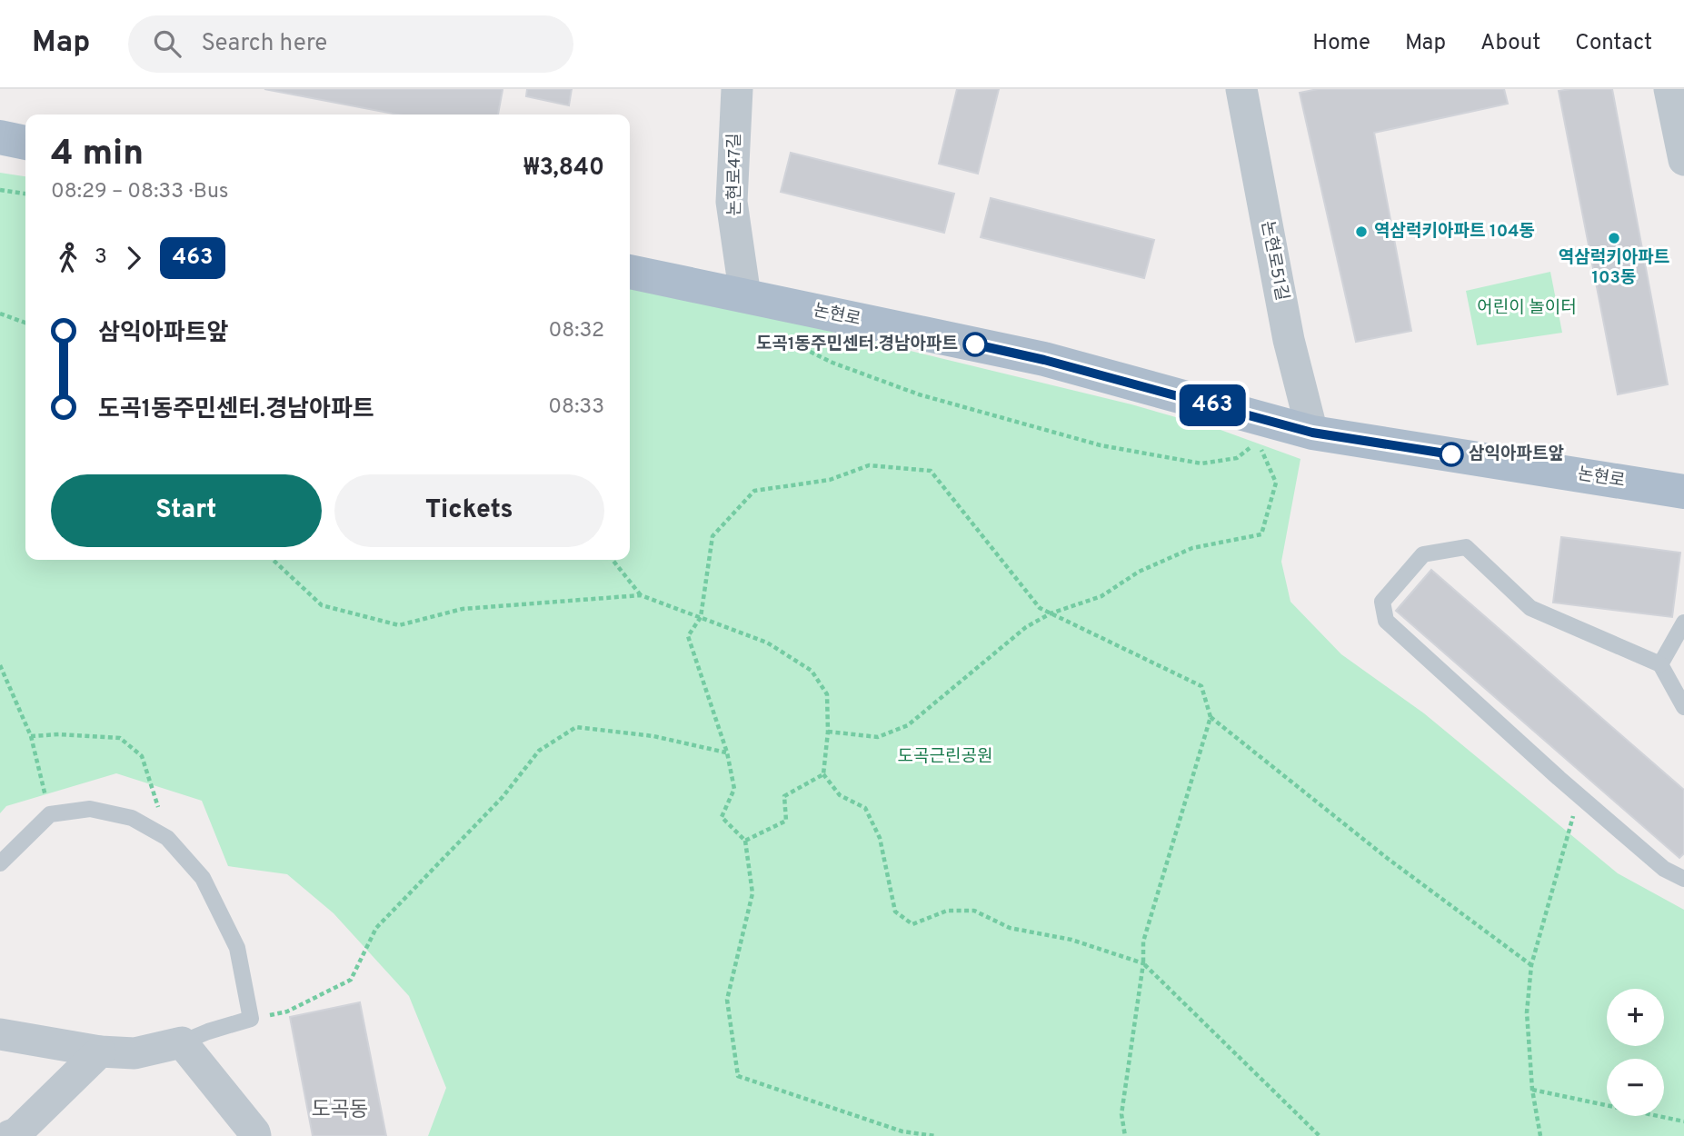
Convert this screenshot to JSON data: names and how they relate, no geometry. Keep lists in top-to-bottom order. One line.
{"streets":{"main road":["논현로"],"street":["논현로47길","논현로51길"]},"crossings":[["논현로47길","논현로"],["논현로51길","논현로"]],"districts":["도곡동"],"parks":["어린이 놀이터","도곡근린공원"],"places":["역삼럭키아파트 104동","역삼럭키아파트 103동","도곡1동주민센터.경남아파트","삼익아파트앞"],"lines":["bus line 463"],"page":{"header":"Map","search":"Search here","nav":["Home","Map","About","Contact"],"on_map":"463","heading":["4 min","08:29 – 08:33 · Bus","₩3,840"],"legs":["3","463"],"list":[{"name":"삼익아파트앞","value":"08:32"},{"name":"도곡1동주민센터.경남아파트","value":"08:33"}],"buttons":["Start","Tickets"],"map_buttons":["+","−"]}}
